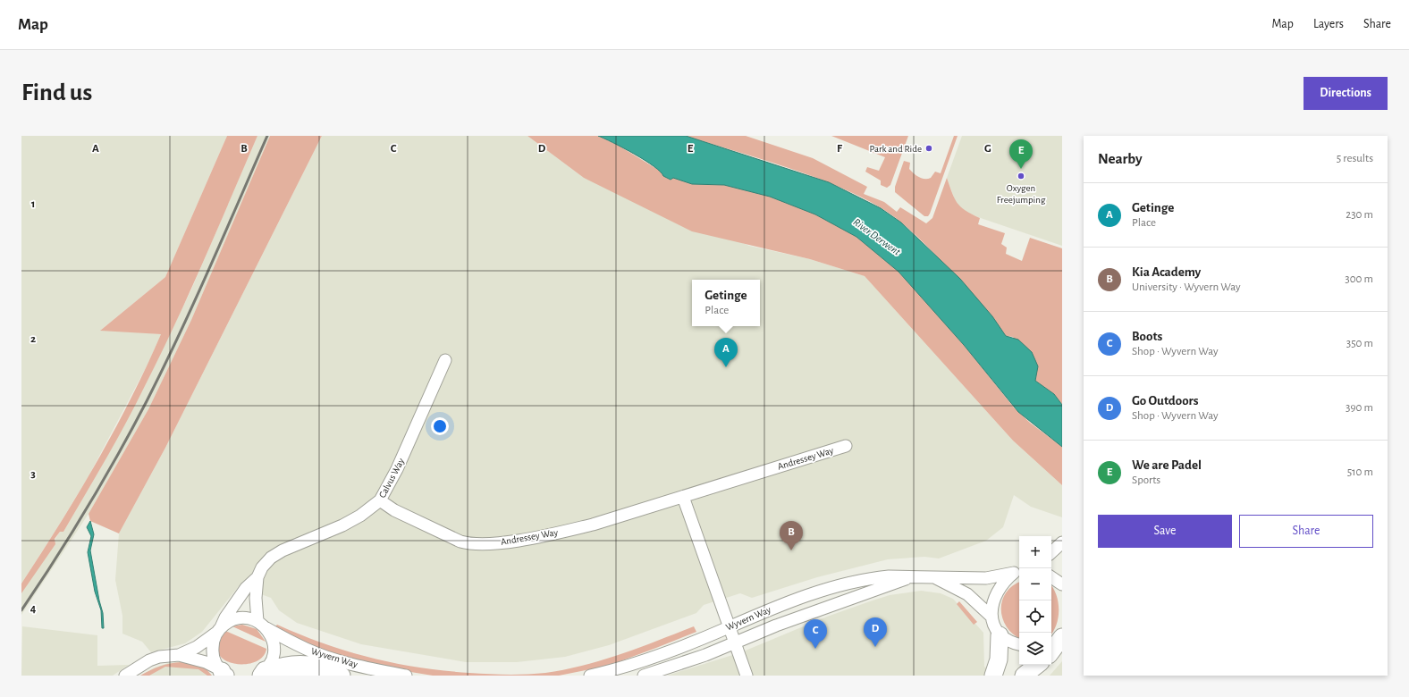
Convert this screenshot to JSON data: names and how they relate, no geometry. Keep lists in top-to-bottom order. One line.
{"streets":{"street":["Andressey Way","Calvus Way","Wyvern Way"]},"crossings":[["Andressey Way","Calvus Way"]],"water":["River Derwent"],"places":["Park and Ride","Oxygen Freejumping"],"page":{"header":"Map","nav":["Map","Layers","Share"],"buttons":["Directions",["Save","Share"]],"title":"Find us","heading":["Nearby","5 results"],"pins":["E","A","B","D","C"],"list":[{"mark":"A","name":"Getinge","note":"Place","value":"230 m"},{"mark":"B","name":"Kia Academy","note":"University · Wyvern Way","value":"300 m"},{"mark":"C","name":"Boots","note":"Shop · Wyvern Way","value":"350 m"},{"mark":"D","name":"Go Outdoors","note":"Shop · Wyvern Way","value":"390 m"},{"mark":"E","name":"We are Padel","note":"Sports","value":"510 m"}],"popup":["Getinge","Place"],"map_buttons":["+","−"]},"grid":{"columns":["A","B","C","D","E","F","G"],"rows":["1","2","3","4"]}}
